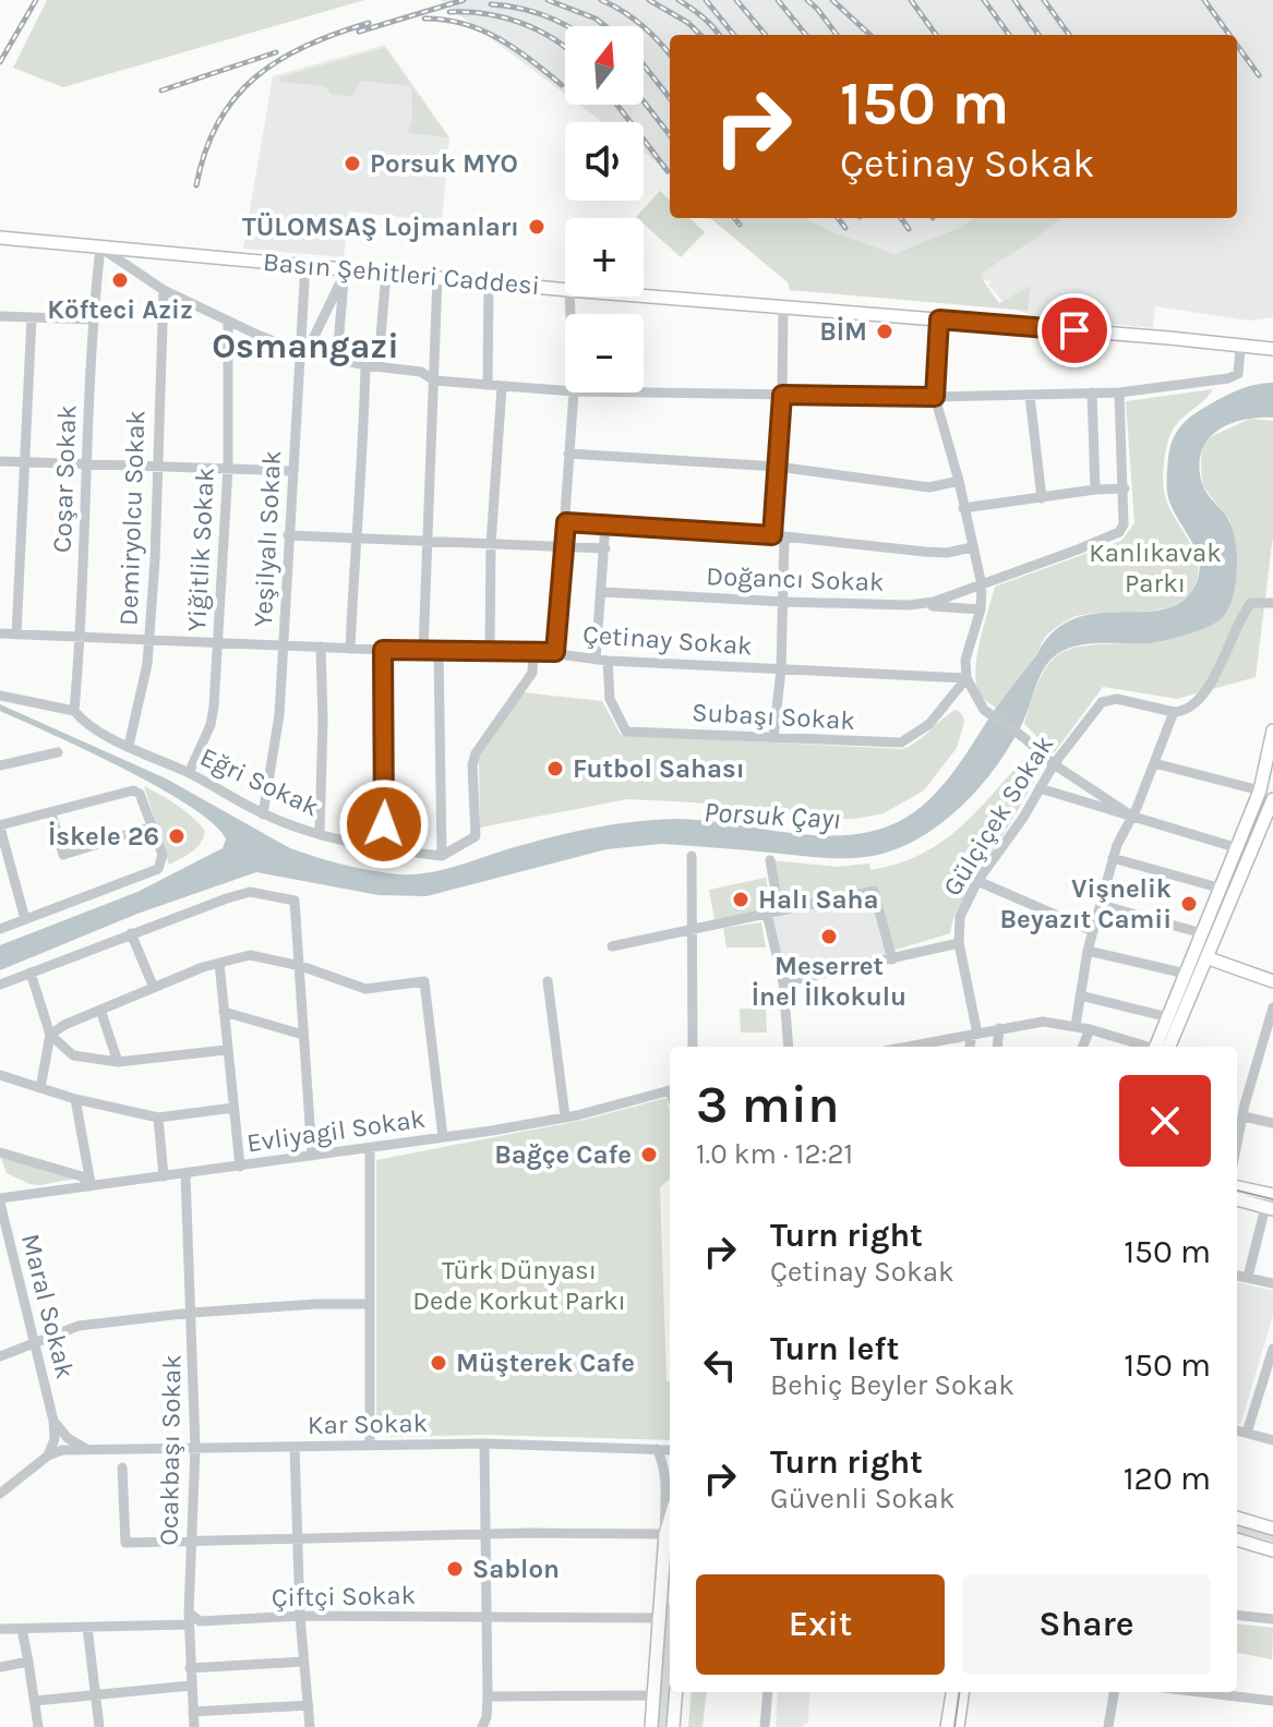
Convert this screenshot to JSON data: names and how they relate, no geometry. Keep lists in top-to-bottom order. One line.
{"streets":{"main road":["Basın Şehitleri Caddesi"],"street":["Coşar Sokak","Demiryolcu Sokak","Yeşilyalı Sokak","Yiğitlik Sokak","Doğancı Sokak","Çetinay Sokak","Subaşı Sokak","Eğri Sokak","Gülçiçek Sokak","Evliyagil Sokak","Maral Sokak","Kar Sokak","Ocakbaşı Sokak","Çiftçi Sokak"]},"crossings":[["Basın Şehitleri Caddesi","Coşar Sokak"],["Basın Şehitleri Caddesi","Yeşilyalı Sokak"],["Coşar Sokak","Çetinay Sokak"],["Coşar Sokak","Eğri Sokak"],["Demiryolcu Sokak","Çetinay Sokak"],["Demiryolcu Sokak","Eğri Sokak"],["Yeşilyalı Sokak","Çetinay Sokak"],["Yeşilyalı Sokak","Eğri Sokak"],["Yiğitlik Sokak","Çetinay Sokak"],["Yiğitlik Sokak","Eğri Sokak"],["Çetinay Sokak","Subaşı Sokak"],["Evliyagil Sokak","Maral Sokak"],["Evliyagil Sokak","Ocakbaşı Sokak"],["Kar Sokak","Ocakbaşı Sokak"],["Ocakbaşı Sokak","Çiftçi Sokak"]],"districts":["Osmangazi"],"water":["Porsuk Çayı"],"parks":["Kanlıkavak Parkı","Türk Dünyası Dede Korkut Parkı"],"places":["Porsuk MYO","TÜLOMSAŞ Lojmanları","Köfteci Aziz","BİM","Futbol Sahası","İskele 26","Halı Saha","Vişnelik Beyazıt Camii","Meserret İnel İlkokulu","Bağçe Cafe","Müşterek Cafe","Sablon"],"north":"top","page":{"map_buttons":["+","−"],"turn":["150 m","Çetinay Sokak"],"heading":["3 min","1.0 km · 12:21"],"list":[{"name":"Turn right","note":"Çetinay Sokak","value":"150 m"},{"name":"Turn left","note":"Behiç Beyler Sokak","value":"150 m"},{"name":"Turn right","note":"Güvenli Sokak","value":"120 m"}],"buttons":["Exit","Share"]}}
